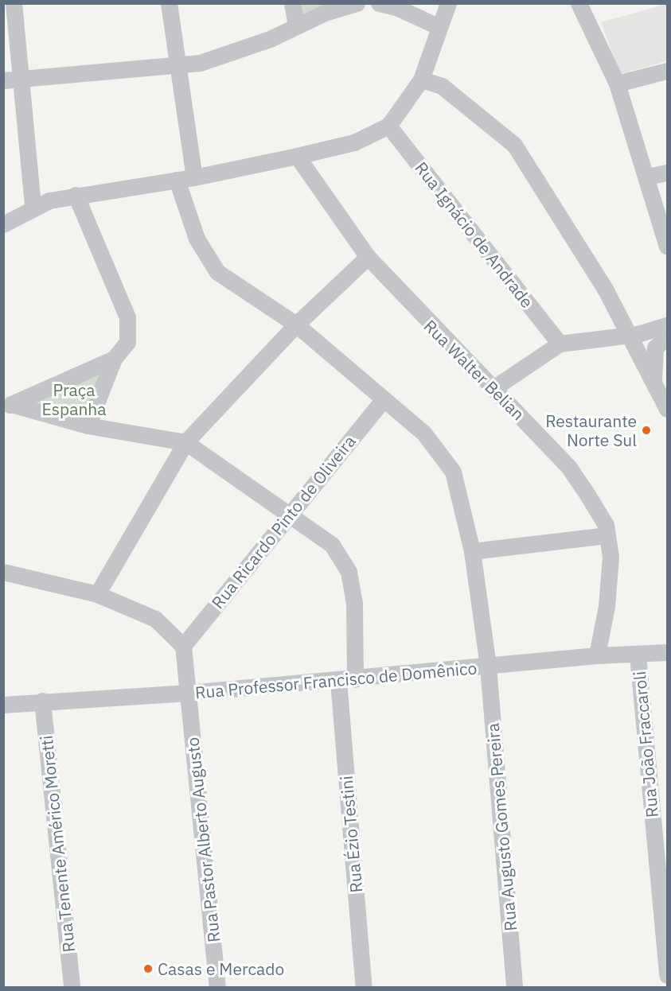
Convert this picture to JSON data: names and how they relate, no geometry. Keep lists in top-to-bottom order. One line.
{"streets":{"street":["Rua Ignácio de Andrade","Rua Walter Belian","Rua Ricardo Pinto de Oliveira","Rua Professor Francisco de Domênico","Rua João Fraccaroli","Rua Augusto Gomes Pereira","Rua Ézio Testini","Rua Pastor Alberto Augusto","Rua Tenente Américo Moretti"]},"crossings":[["Rua Walter Belian","Rua Professor Francisco de Domênico"],["Rua Ricardo Pinto de Oliveira","Rua Augusto Gomes Pereira"],["Rua Ricardo Pinto de Oliveira","Rua Ézio Testini"],["Rua Ricardo Pinto de Oliveira","Rua Pastor Alberto Augusto"],["Rua Professor Francisco de Domênico","Rua João Fraccaroli"],["Rua Professor Francisco de Domênico","Rua Augusto Gomes Pereira"],["Rua Professor Francisco de Domênico","Rua Ézio Testini"],["Rua Professor Francisco de Domênico","Rua Pastor Alberto Augusto"],["Rua Professor Francisco de Domênico","Rua Tenente Américo Moretti"]],"parks":["Praça Espanha"],"places":["Restaurante Norte Sul","Casas e Mercado"]}
